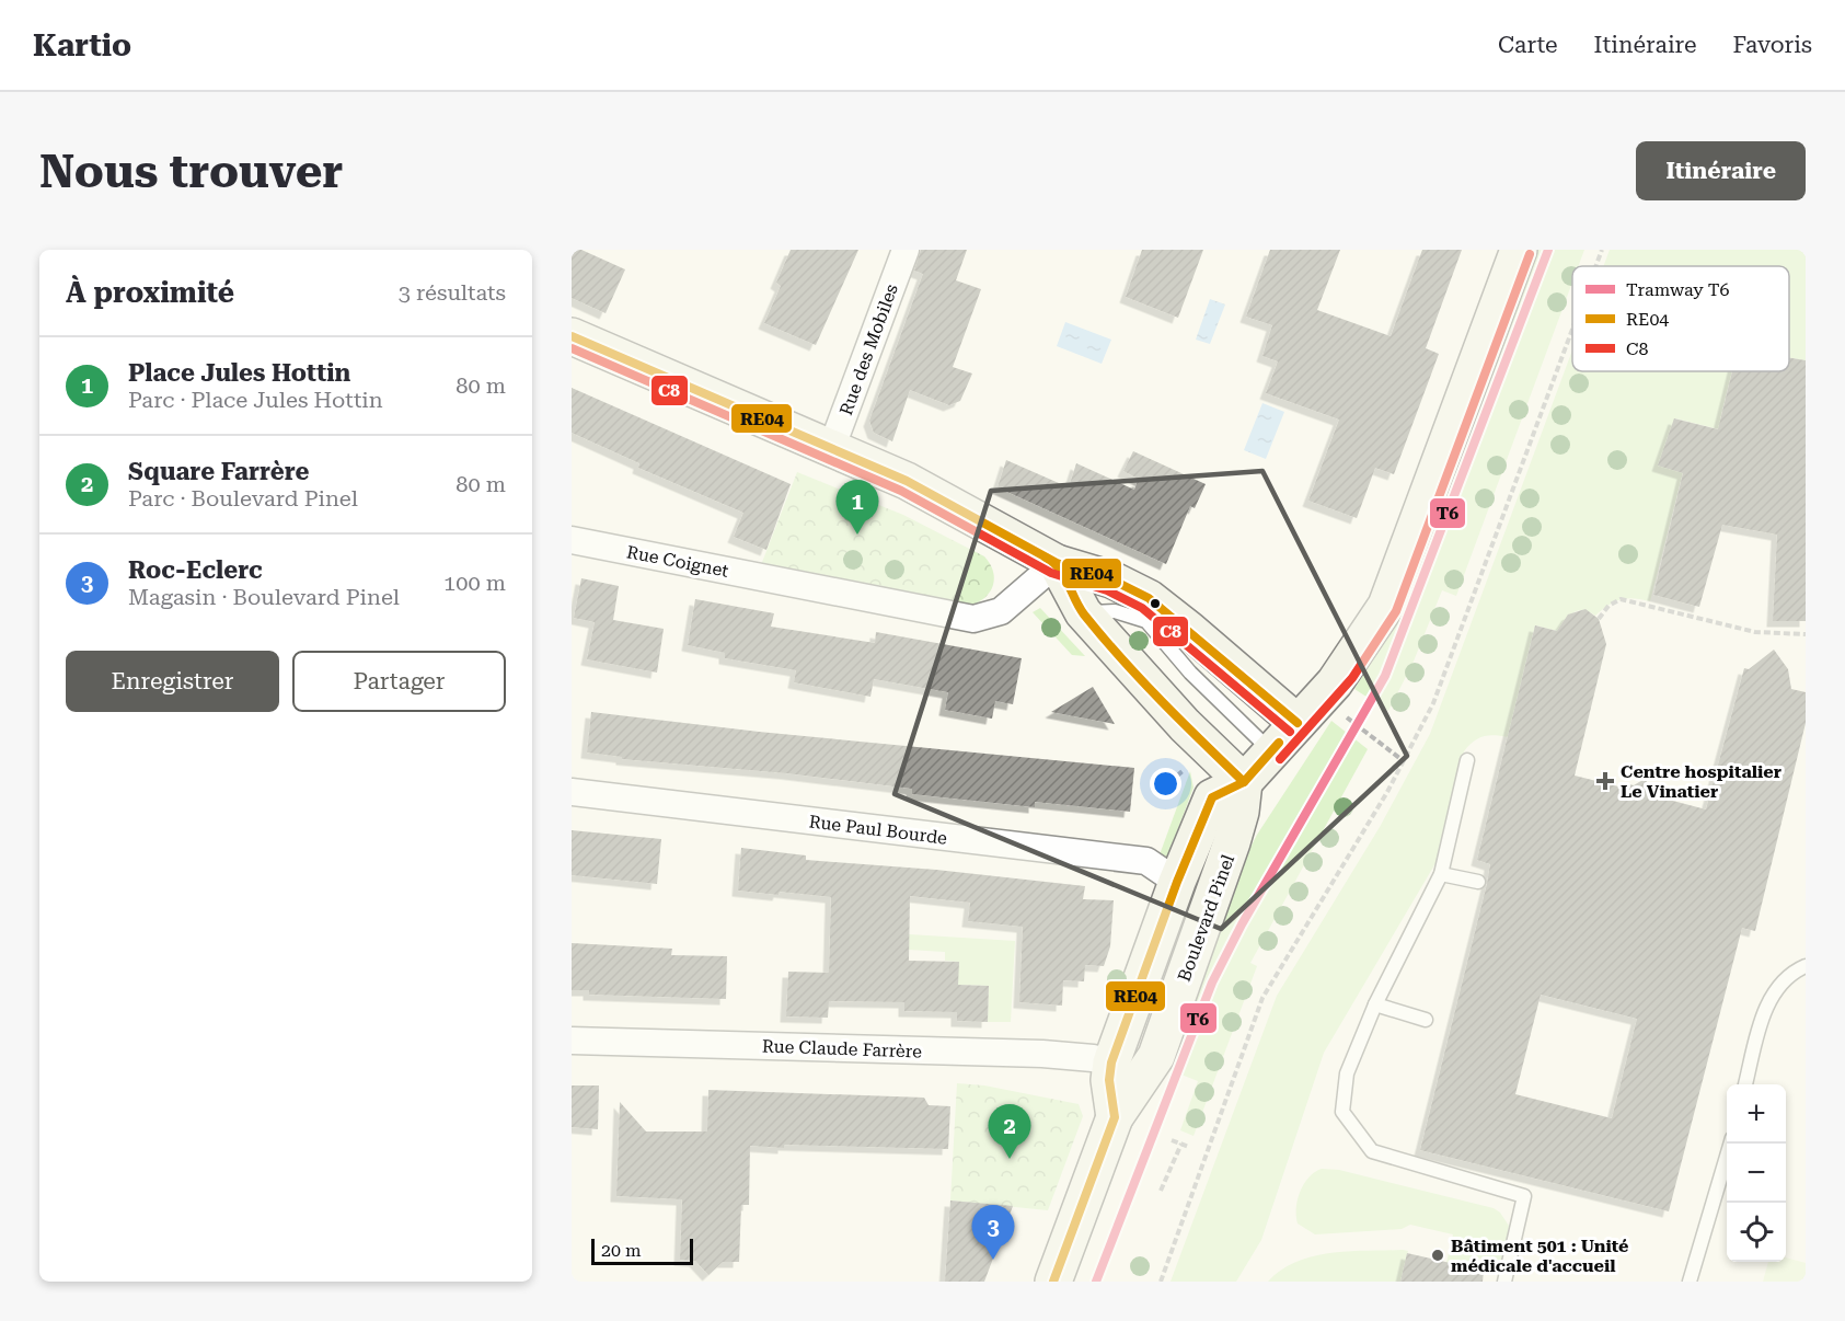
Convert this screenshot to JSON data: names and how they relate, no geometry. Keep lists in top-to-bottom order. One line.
{"streets":{"main road":["Boulevard Pinel"],"street":["Rue des Mobiles","Rue Coignet","Rue Paul Bourde","Rue Claude Farrère"]},"crossings":[["Rue Paul Bourde","Boulevard Pinel"],["Boulevard Pinel","Rue Claude Farrère"]],"places":{"health":["Centre hospitalier Le Vinatier"],"other":["Bâtiment 501 : Unité médicale d'accueil"]},"lines":["tram line T6","transit line C8","transit line RE04"],"legend":["Tramway T6","RE04","C8"],"scale_bar":"20 m","page":{"header":"Kartio","nav":["Carte","Itinéraire","Favoris"],"buttons":["Itinéraire",["Enregistrer","Partager"]],"title":"Nous trouver","heading":["À proximité","3 résultats"],"list":[{"mark":"1","name":"Place Jules Hottin","note":"Parc · Place Jules Hottin","value":"80 m"},{"mark":"2","name":"Square Farrère","note":"Parc · Boulevard Pinel","value":"80 m"},{"mark":"3","name":"Roc-Eclerc","note":"Magasin · Boulevard Pinel","value":"100 m"}],"pins":["1","2","3"],"map_buttons":["+","−"],"scale":"20 m"}}
